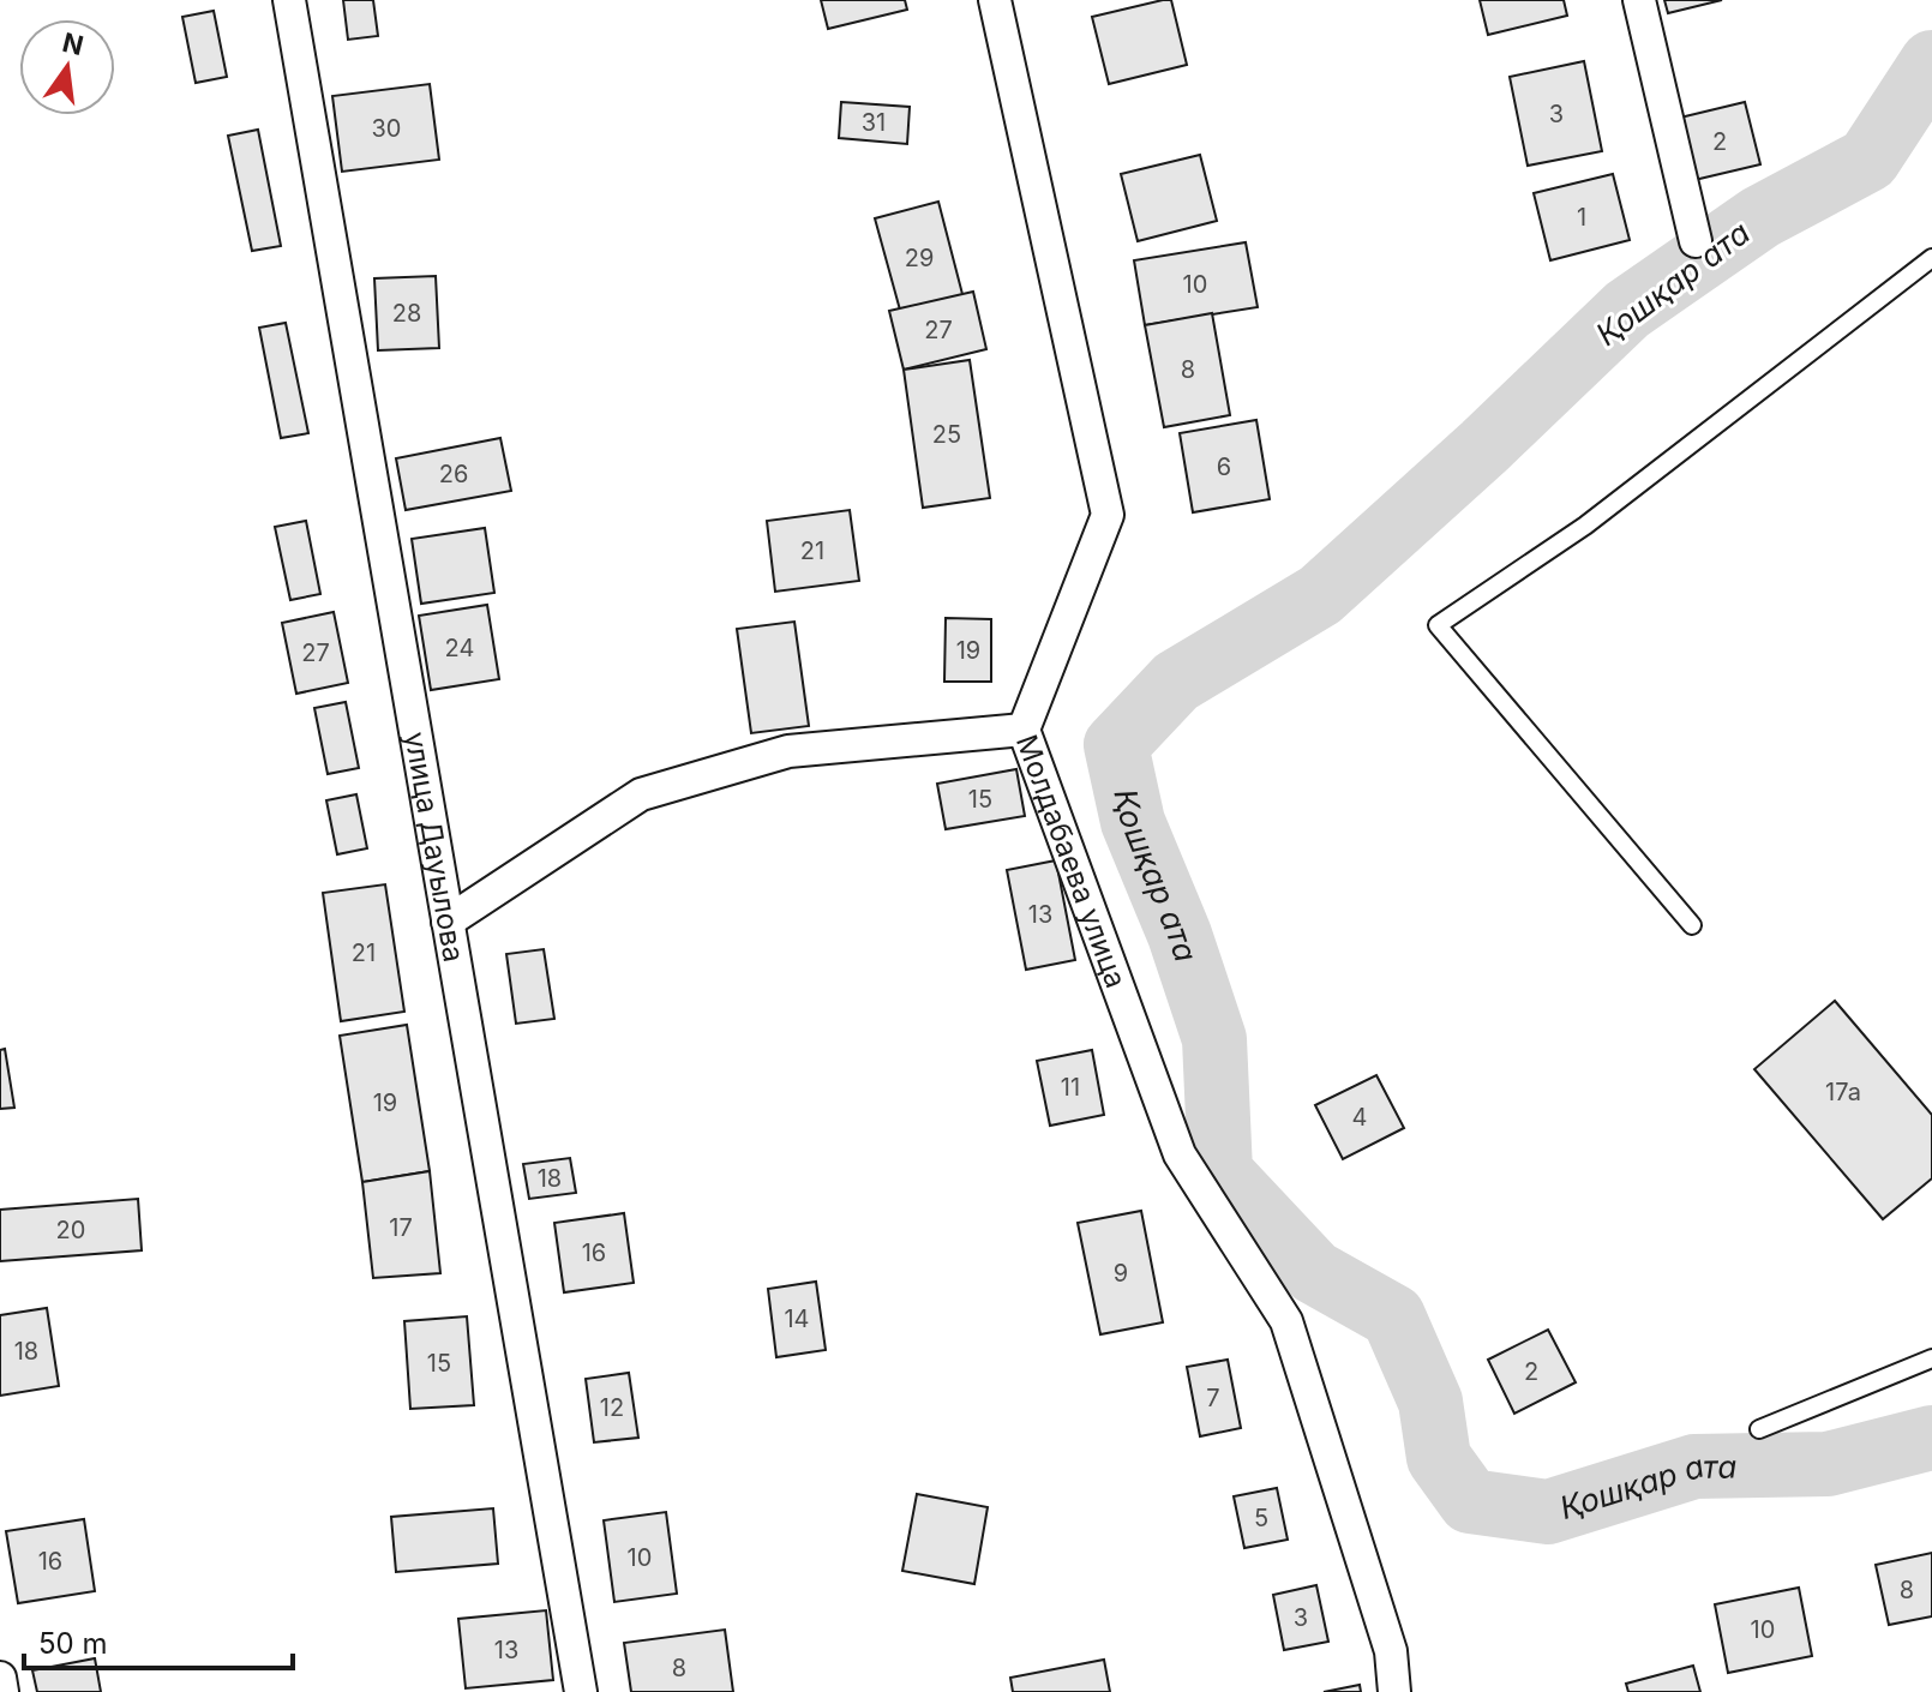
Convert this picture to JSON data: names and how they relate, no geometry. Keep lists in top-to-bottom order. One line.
{"streets":{"street":["улица Дауылова","Молдабаева улица"]},"water":["Қошқар ата"],"house_numbers":["3","31","30","2","1","29","10","28","27","8","25","6","26","21","24","19","27","15","13","21","11","17а","19","4","18","17","20","16","9","14","18","15","2","7","12","5","10","16","8","3","10","13","8"],"scale_bar":"50 m","north":"top"}
